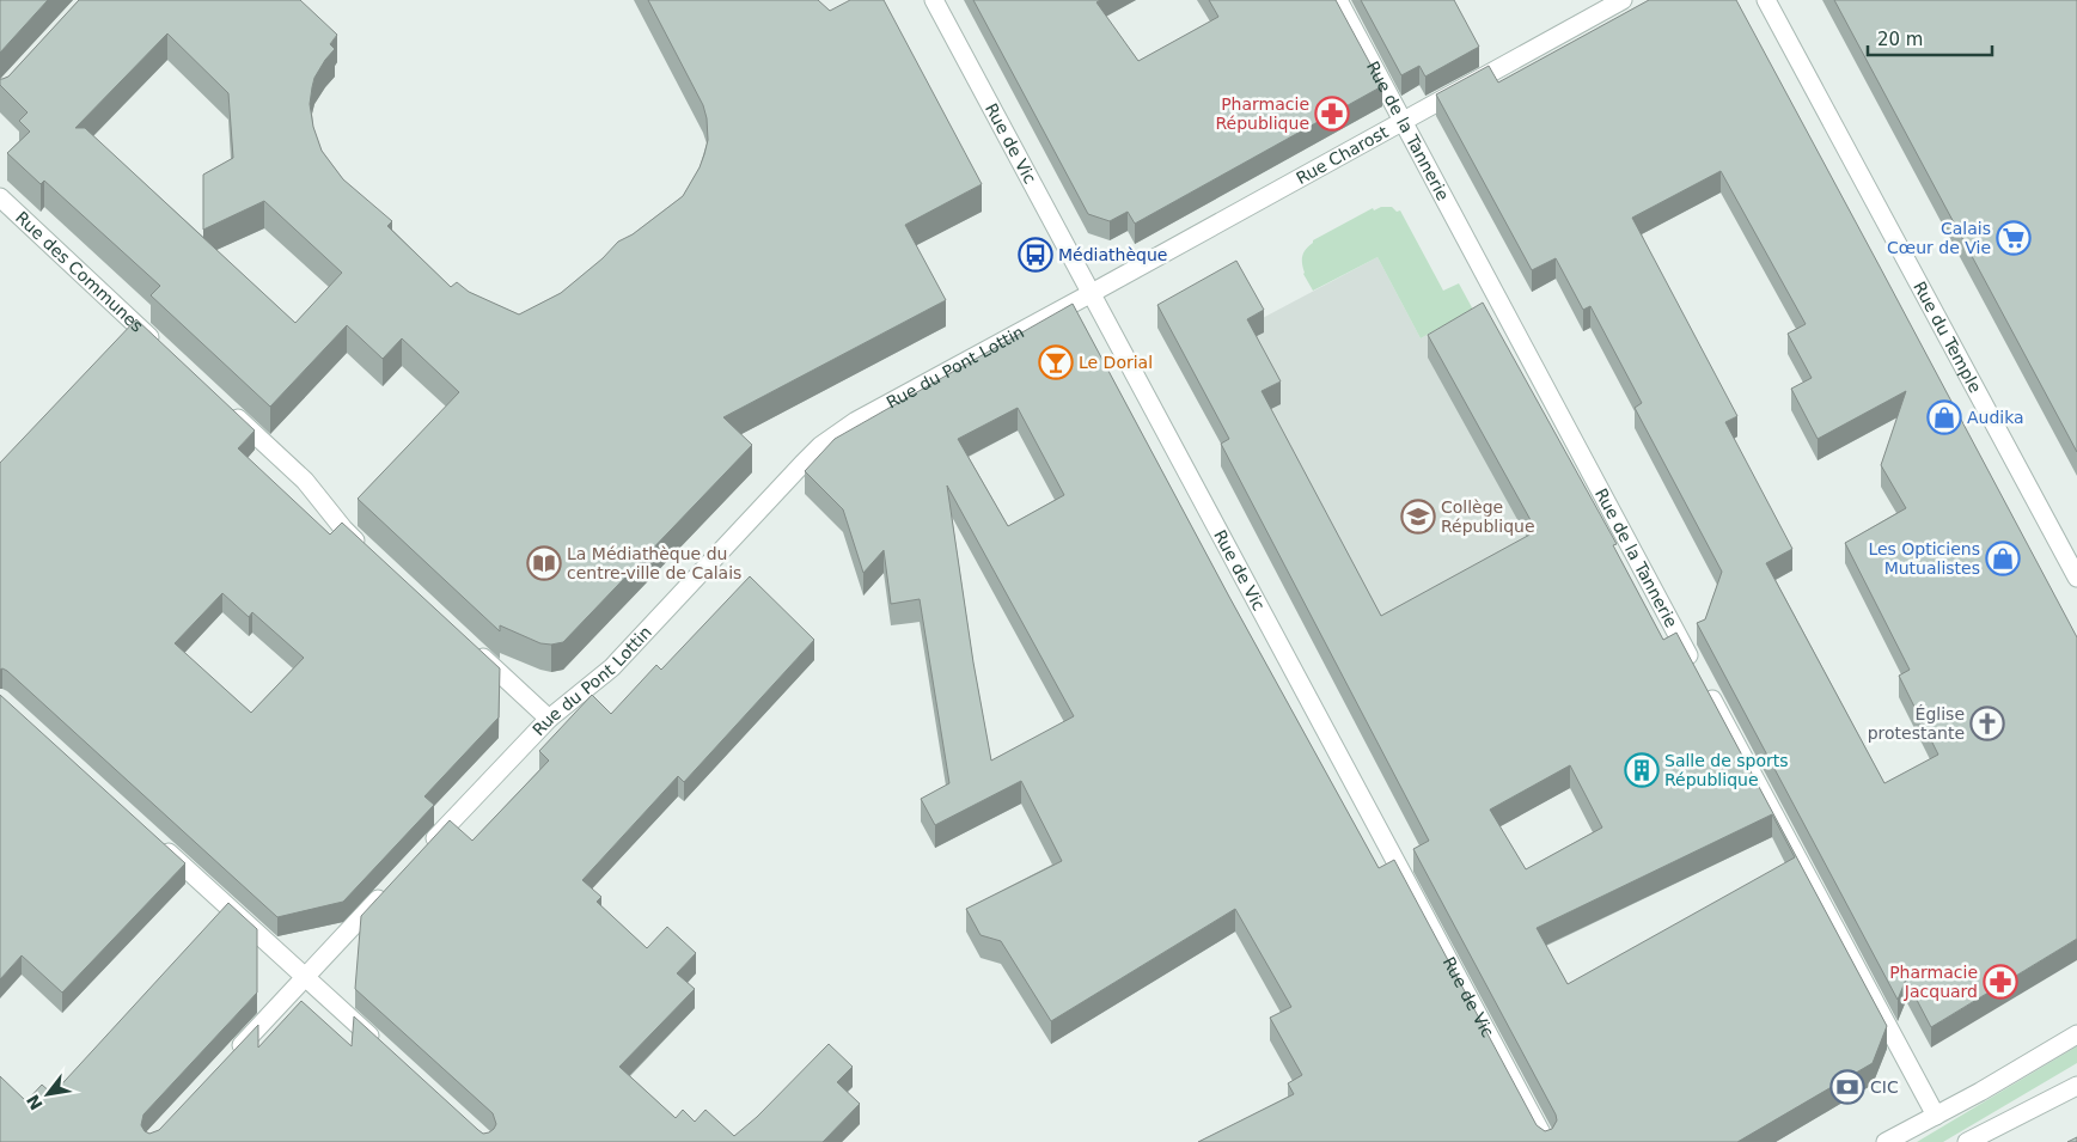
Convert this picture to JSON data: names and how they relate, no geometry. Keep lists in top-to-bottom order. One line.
{"streets":{"street":["Rue de la Tannerie","Rue de Vic","Rue Charost","Rue des Communes","Rue du Temple","Rue du Pont Lottin"]},"crossings":[["Rue de la Tannerie","Rue Charost"],["Rue de Vic","Rue Charost"],["Rue de Vic","Rue du Pont Lottin"],["Rue Charost","Rue du Pont Lottin"]],"places":{"pharmacy":["Pharmacie République","Pharmacie Jacquard"],"supermarket":["Calais Cœur de Vie"],"bus stop":["Médiathèque"],"bar":["Le Dorial"],"shop":["Audika","Les Opticiens Mutualistes"],"school or university":["Collège République"],"library":["La Médiathèque du centre-ville de Calais"],"church":["Église protestante"],"building":["Salle de sports République"],"bank":["CIC"]},"scale_bar":"20 m","north":"bottom left"}
